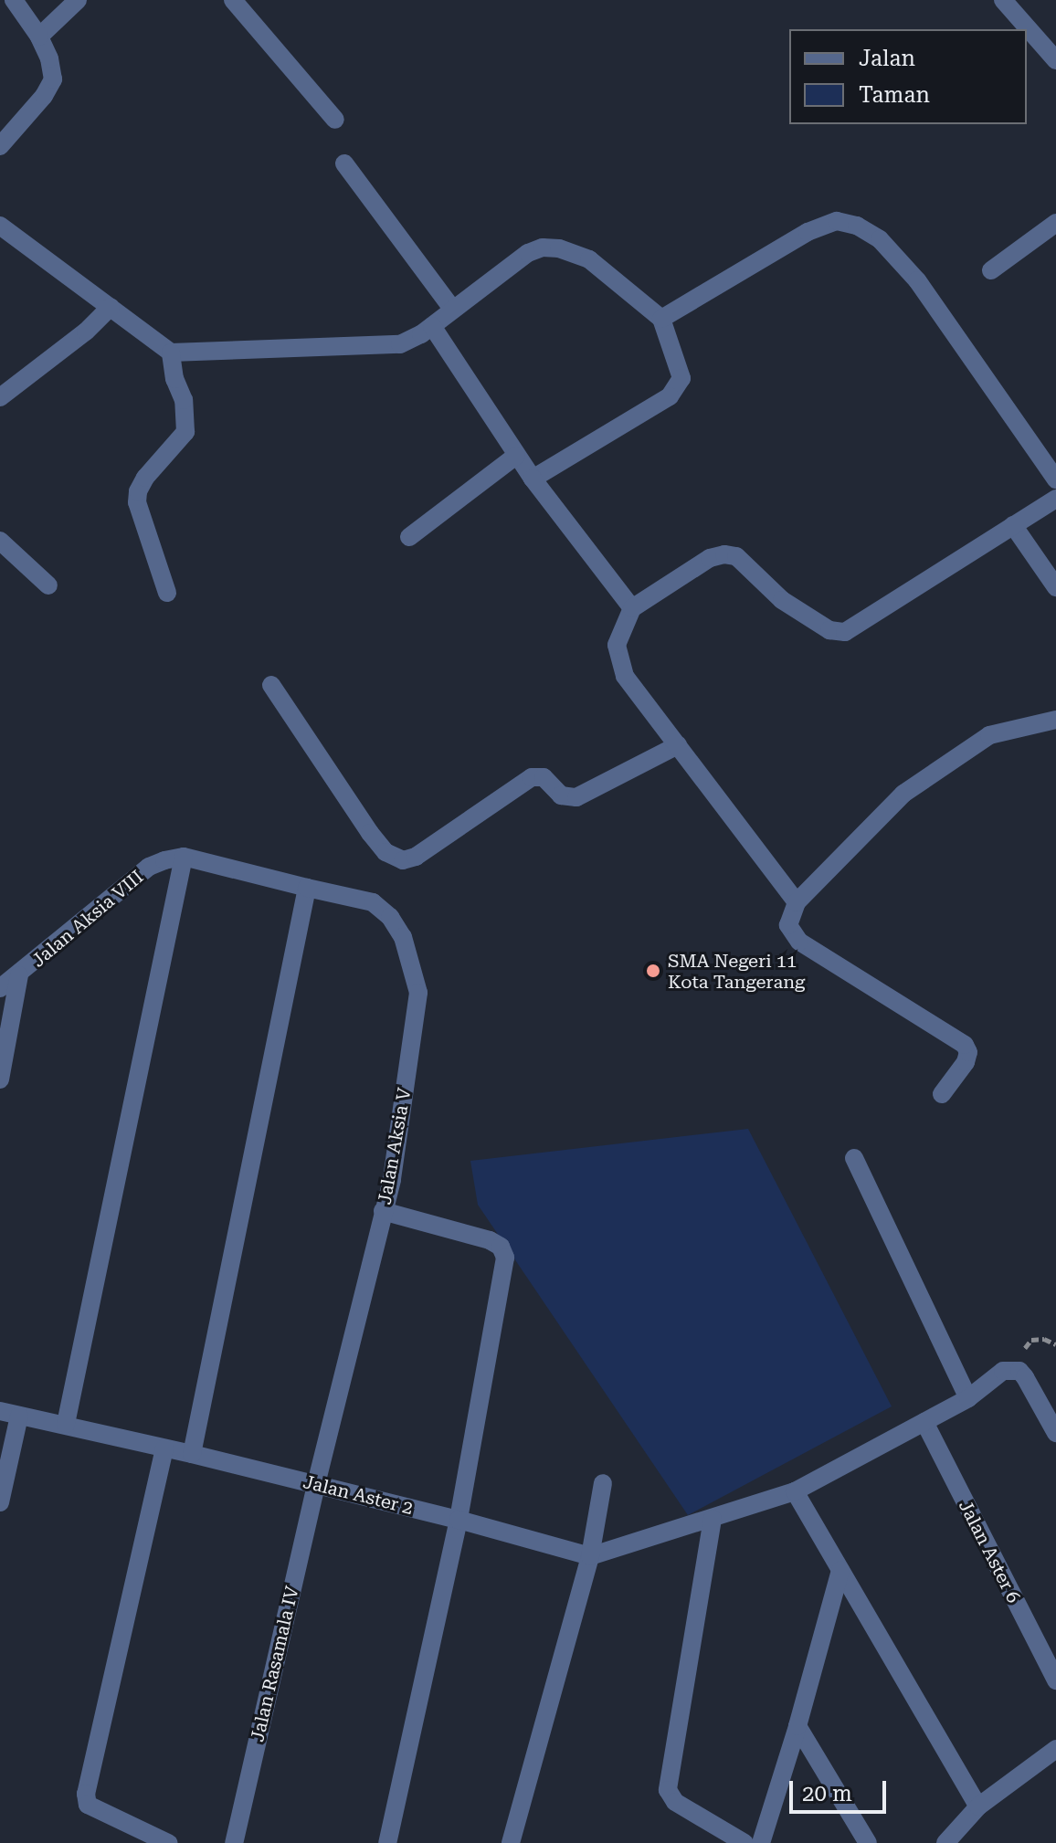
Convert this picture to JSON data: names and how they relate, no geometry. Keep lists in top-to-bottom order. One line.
{"streets":{"street":["Jalan Aksia VIII","Jalan Aksia V","Jalan Aster 2","Jalan Aster 6","Jalan Rasamala IV"]},"crossings":[["Jalan Aksia V","Jalan Aster 2"],["Jalan Aksia V","Jalan Rasamala IV"],["Jalan Aster 2","Jalan Rasamala IV"]],"places":["SMA Negeri 11 Kota Tangerang"],"legend":["Jalan","Taman"],"scale_bar":"20 m"}
